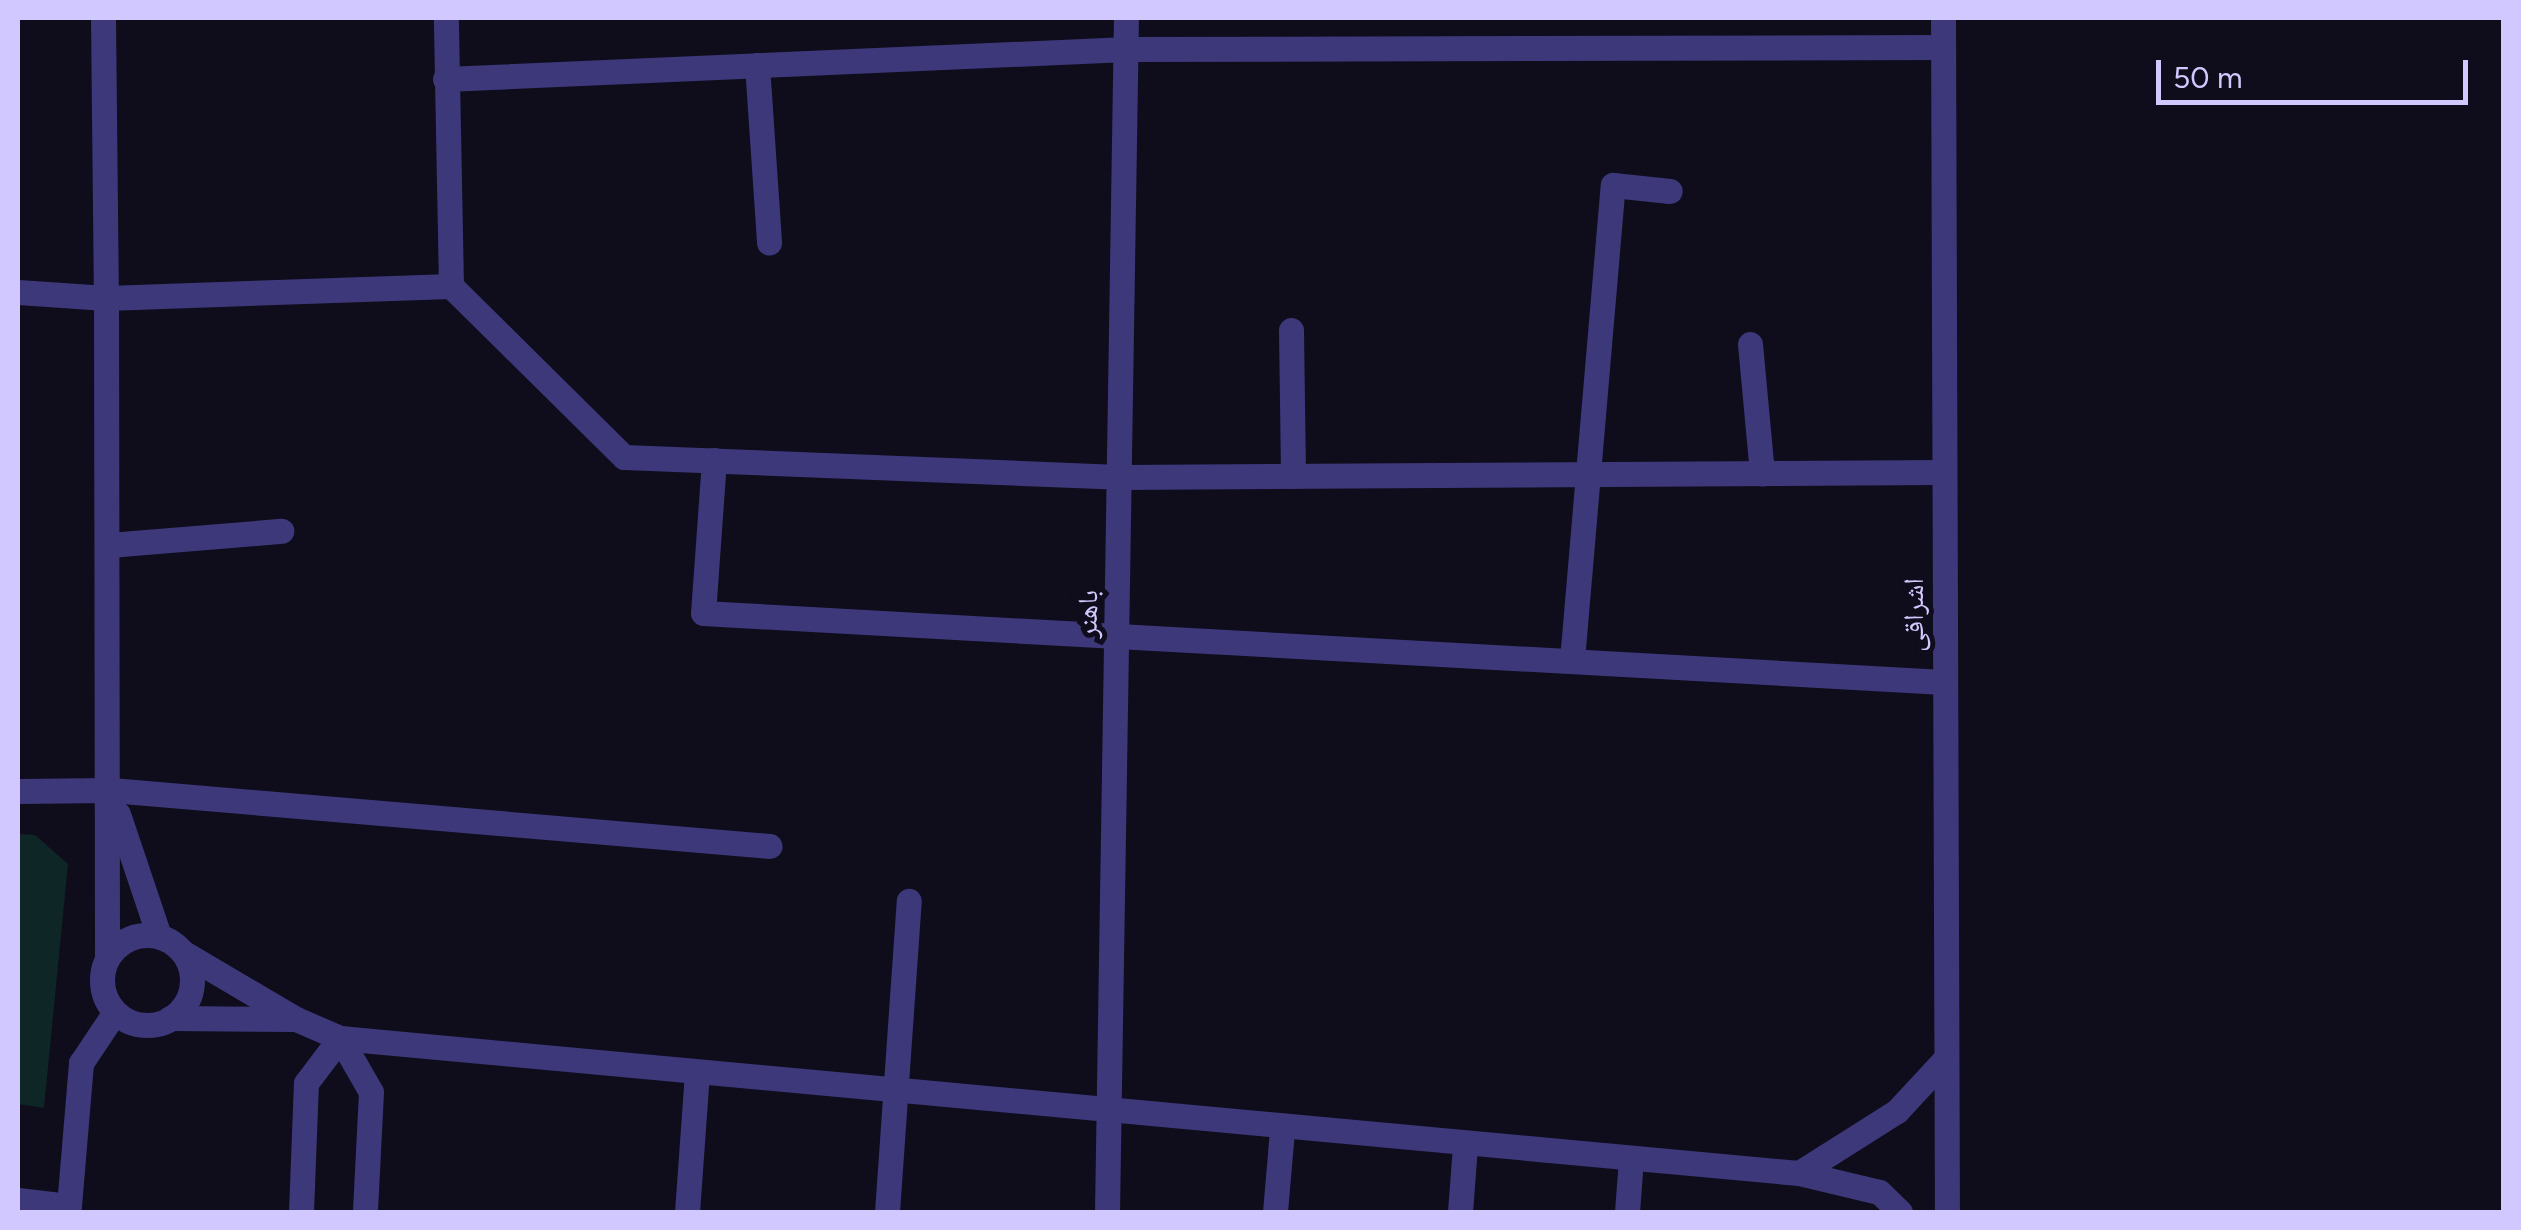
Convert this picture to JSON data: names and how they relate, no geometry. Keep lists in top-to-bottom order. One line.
{"streets":{"street":["باهنر","اشراقی"]},"scale_bar":"50 m"}
